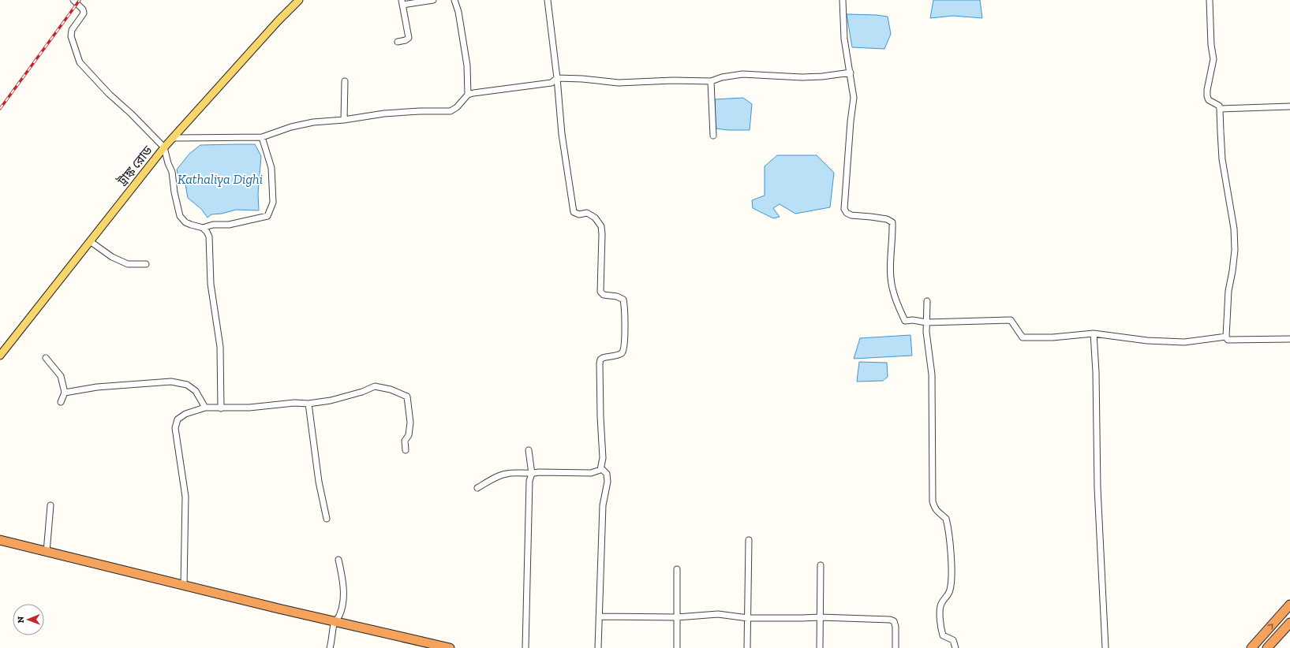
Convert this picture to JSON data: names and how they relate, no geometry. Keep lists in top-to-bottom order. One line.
{"streets":{"main road":["ট্রাঙ্ক রোড"]},"water":["Kathaliya Dighi"],"north":"left"}
